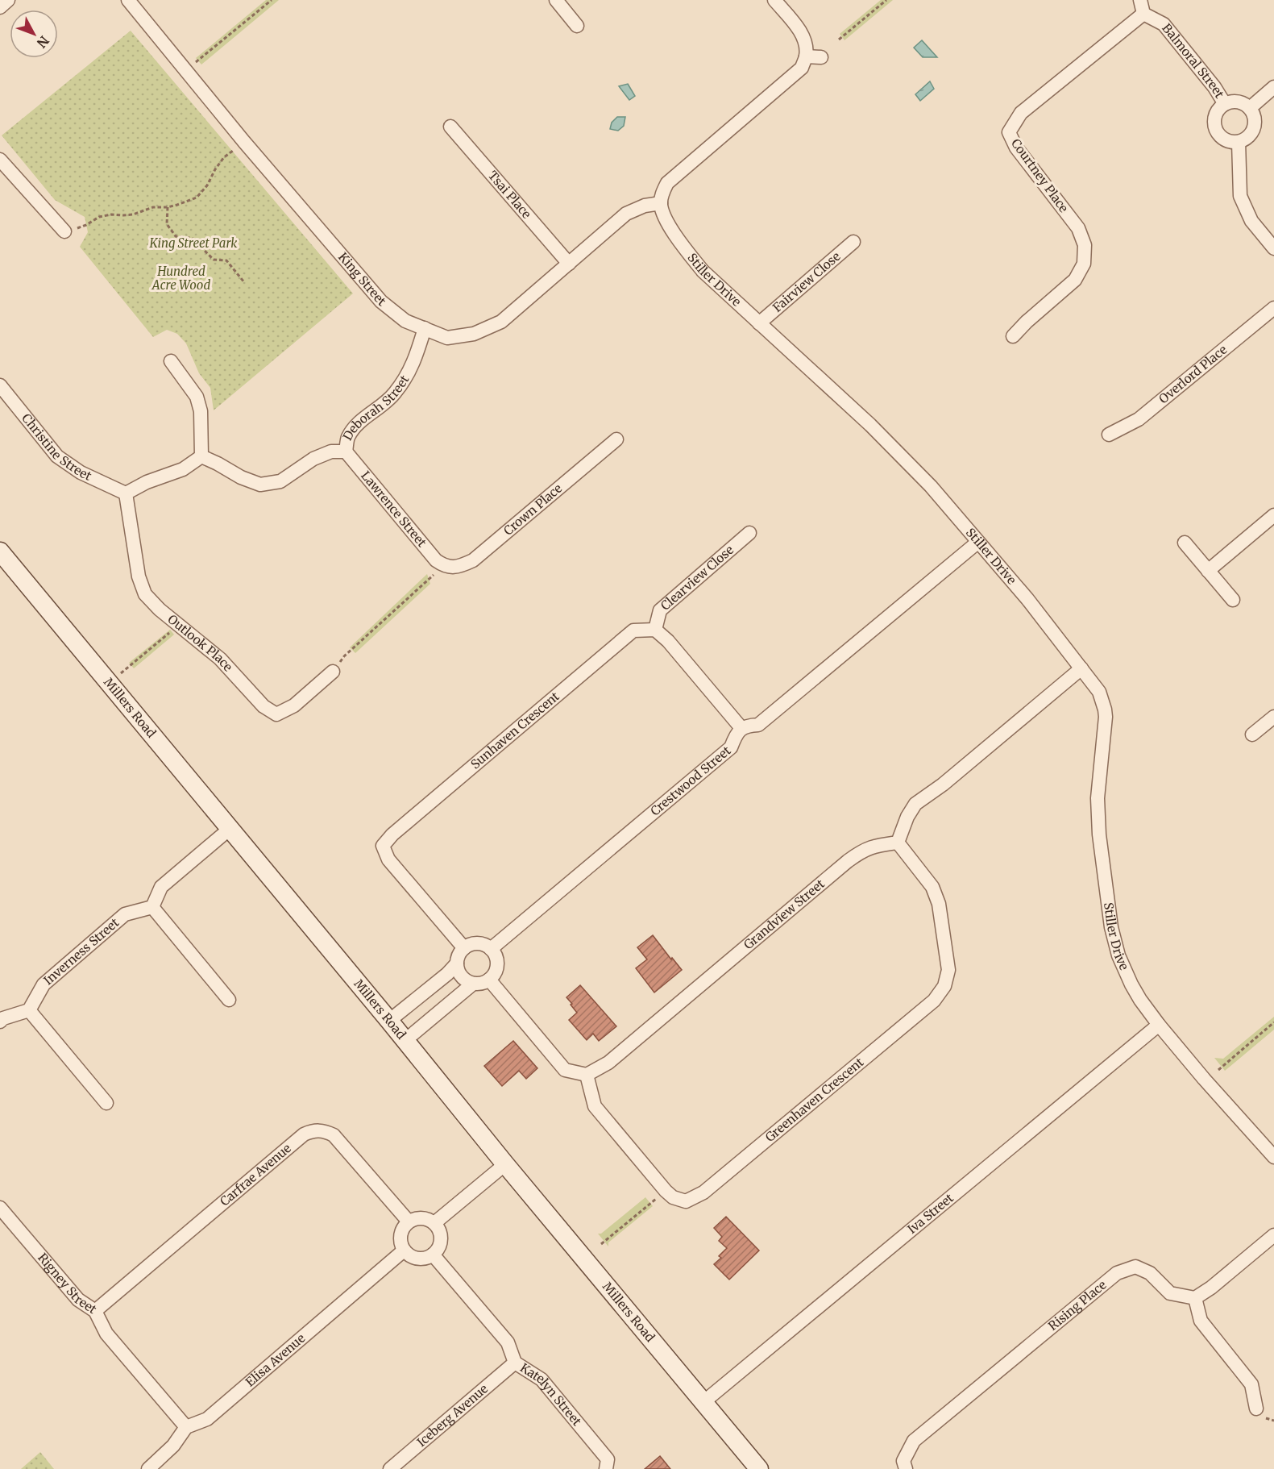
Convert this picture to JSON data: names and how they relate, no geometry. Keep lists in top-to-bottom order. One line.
{"streets":{"street":["Balmoral Street","Courtney Place","Tsai Place","King Street","Stiller Drive","Fairview Close","Overlord Place","Deborah Street","Christine Street","Lawrence Street","Crown Place","Clearview Close","Outlook Place","Millers Road","Sunhaven Crescent","Crestwood Street","Grandview Street","Inverness Street","Greenhaven Crescent","Carfrae Avenue","Iva Street","Rigney Street","Rising Place","Elisa Avenue","Katelyn Street","Iceberg Avenue"]},"crossings":[["Balmoral Street","Courtney Place"],["Tsai Place","King Street"],["King Street","Stiller Drive"],["King Street","Deborah Street"],["Stiller Drive","Fairview Close"],["Stiller Drive","Iva Street"],["Deborah Street","Lawrence Street"],["Christine Street","Outlook Place"],["Lawrence Street","Crown Place"],["Clearview Close","Sunhaven Crescent"],["Millers Road","Iva Street"],["Sunhaven Crescent","Crestwood Street"],["Grandview Street","Greenhaven Crescent"],["Carfrae Avenue","Rigney Street"],["Carfrae Avenue","Elisa Avenue"],["Carfrae Avenue","Katelyn Street"],["Rigney Street","Elisa Avenue"],["Elisa Avenue","Katelyn Street"],["Katelyn Street","Iceberg Avenue"]],"parks":["King Street Park","Hundred Acre Wood"],"north":"bottom right"}
